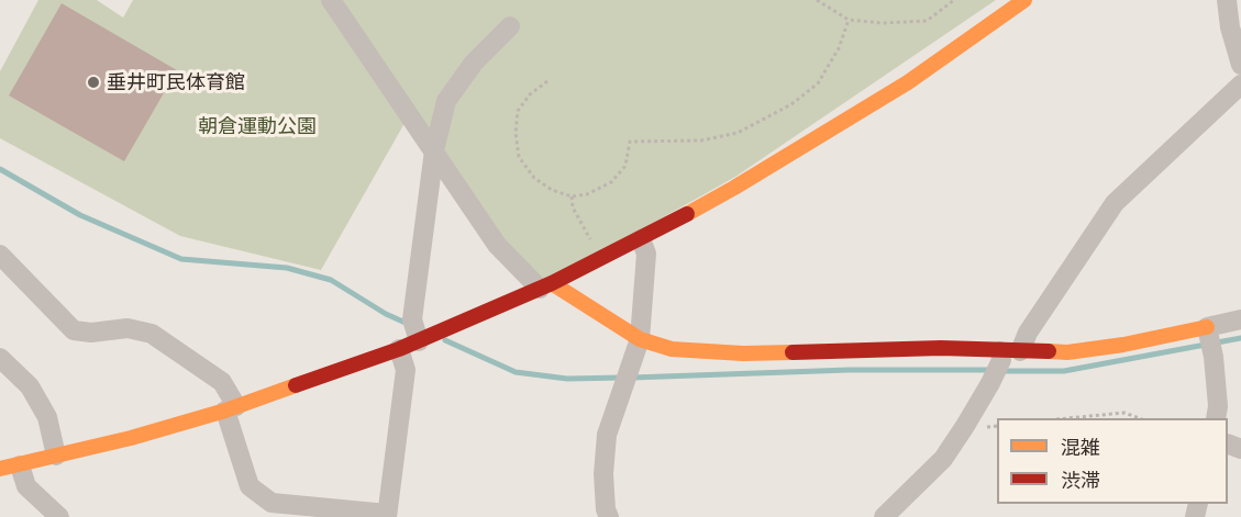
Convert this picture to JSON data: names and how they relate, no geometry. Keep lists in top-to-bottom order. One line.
{"parks":["朝倉運動公園"],"places":["垂井町民体育館"],"legend":["混雑","渋滞"]}
